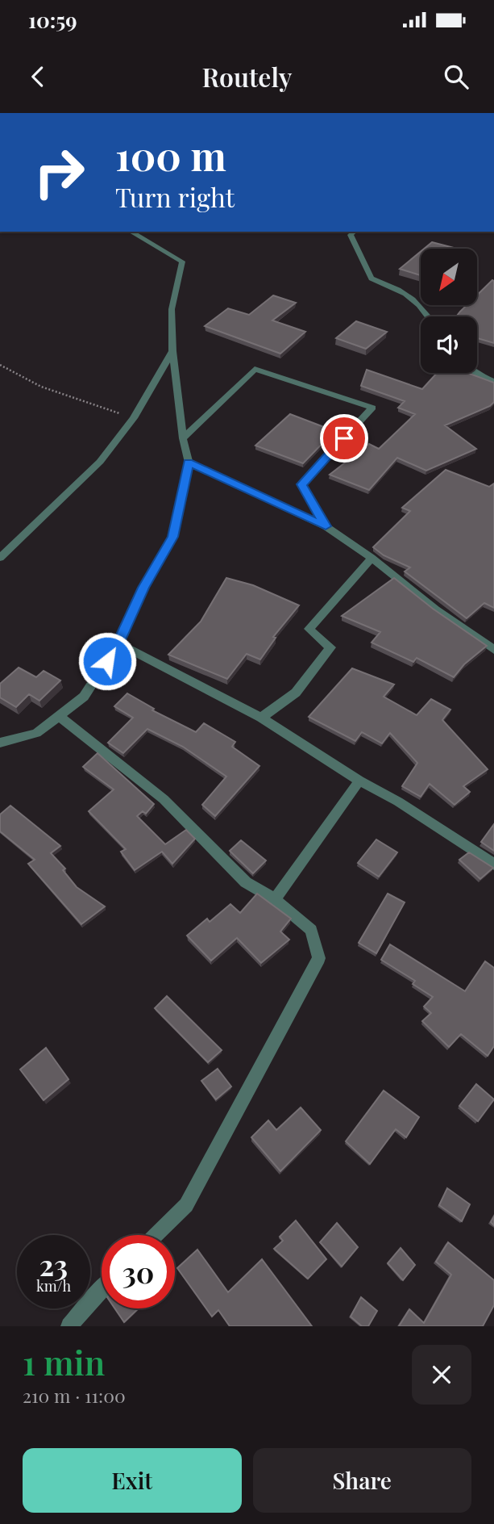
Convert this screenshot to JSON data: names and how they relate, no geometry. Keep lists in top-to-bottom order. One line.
{"north":"bottom left","page":{"status":"10:59","header":"Routely","turn":["100 m","Turn right"],"speed":"23 km/h","limit":"30","heading":["1 min","210 m · 11:00"],"buttons":["Exit","Share"]}}
